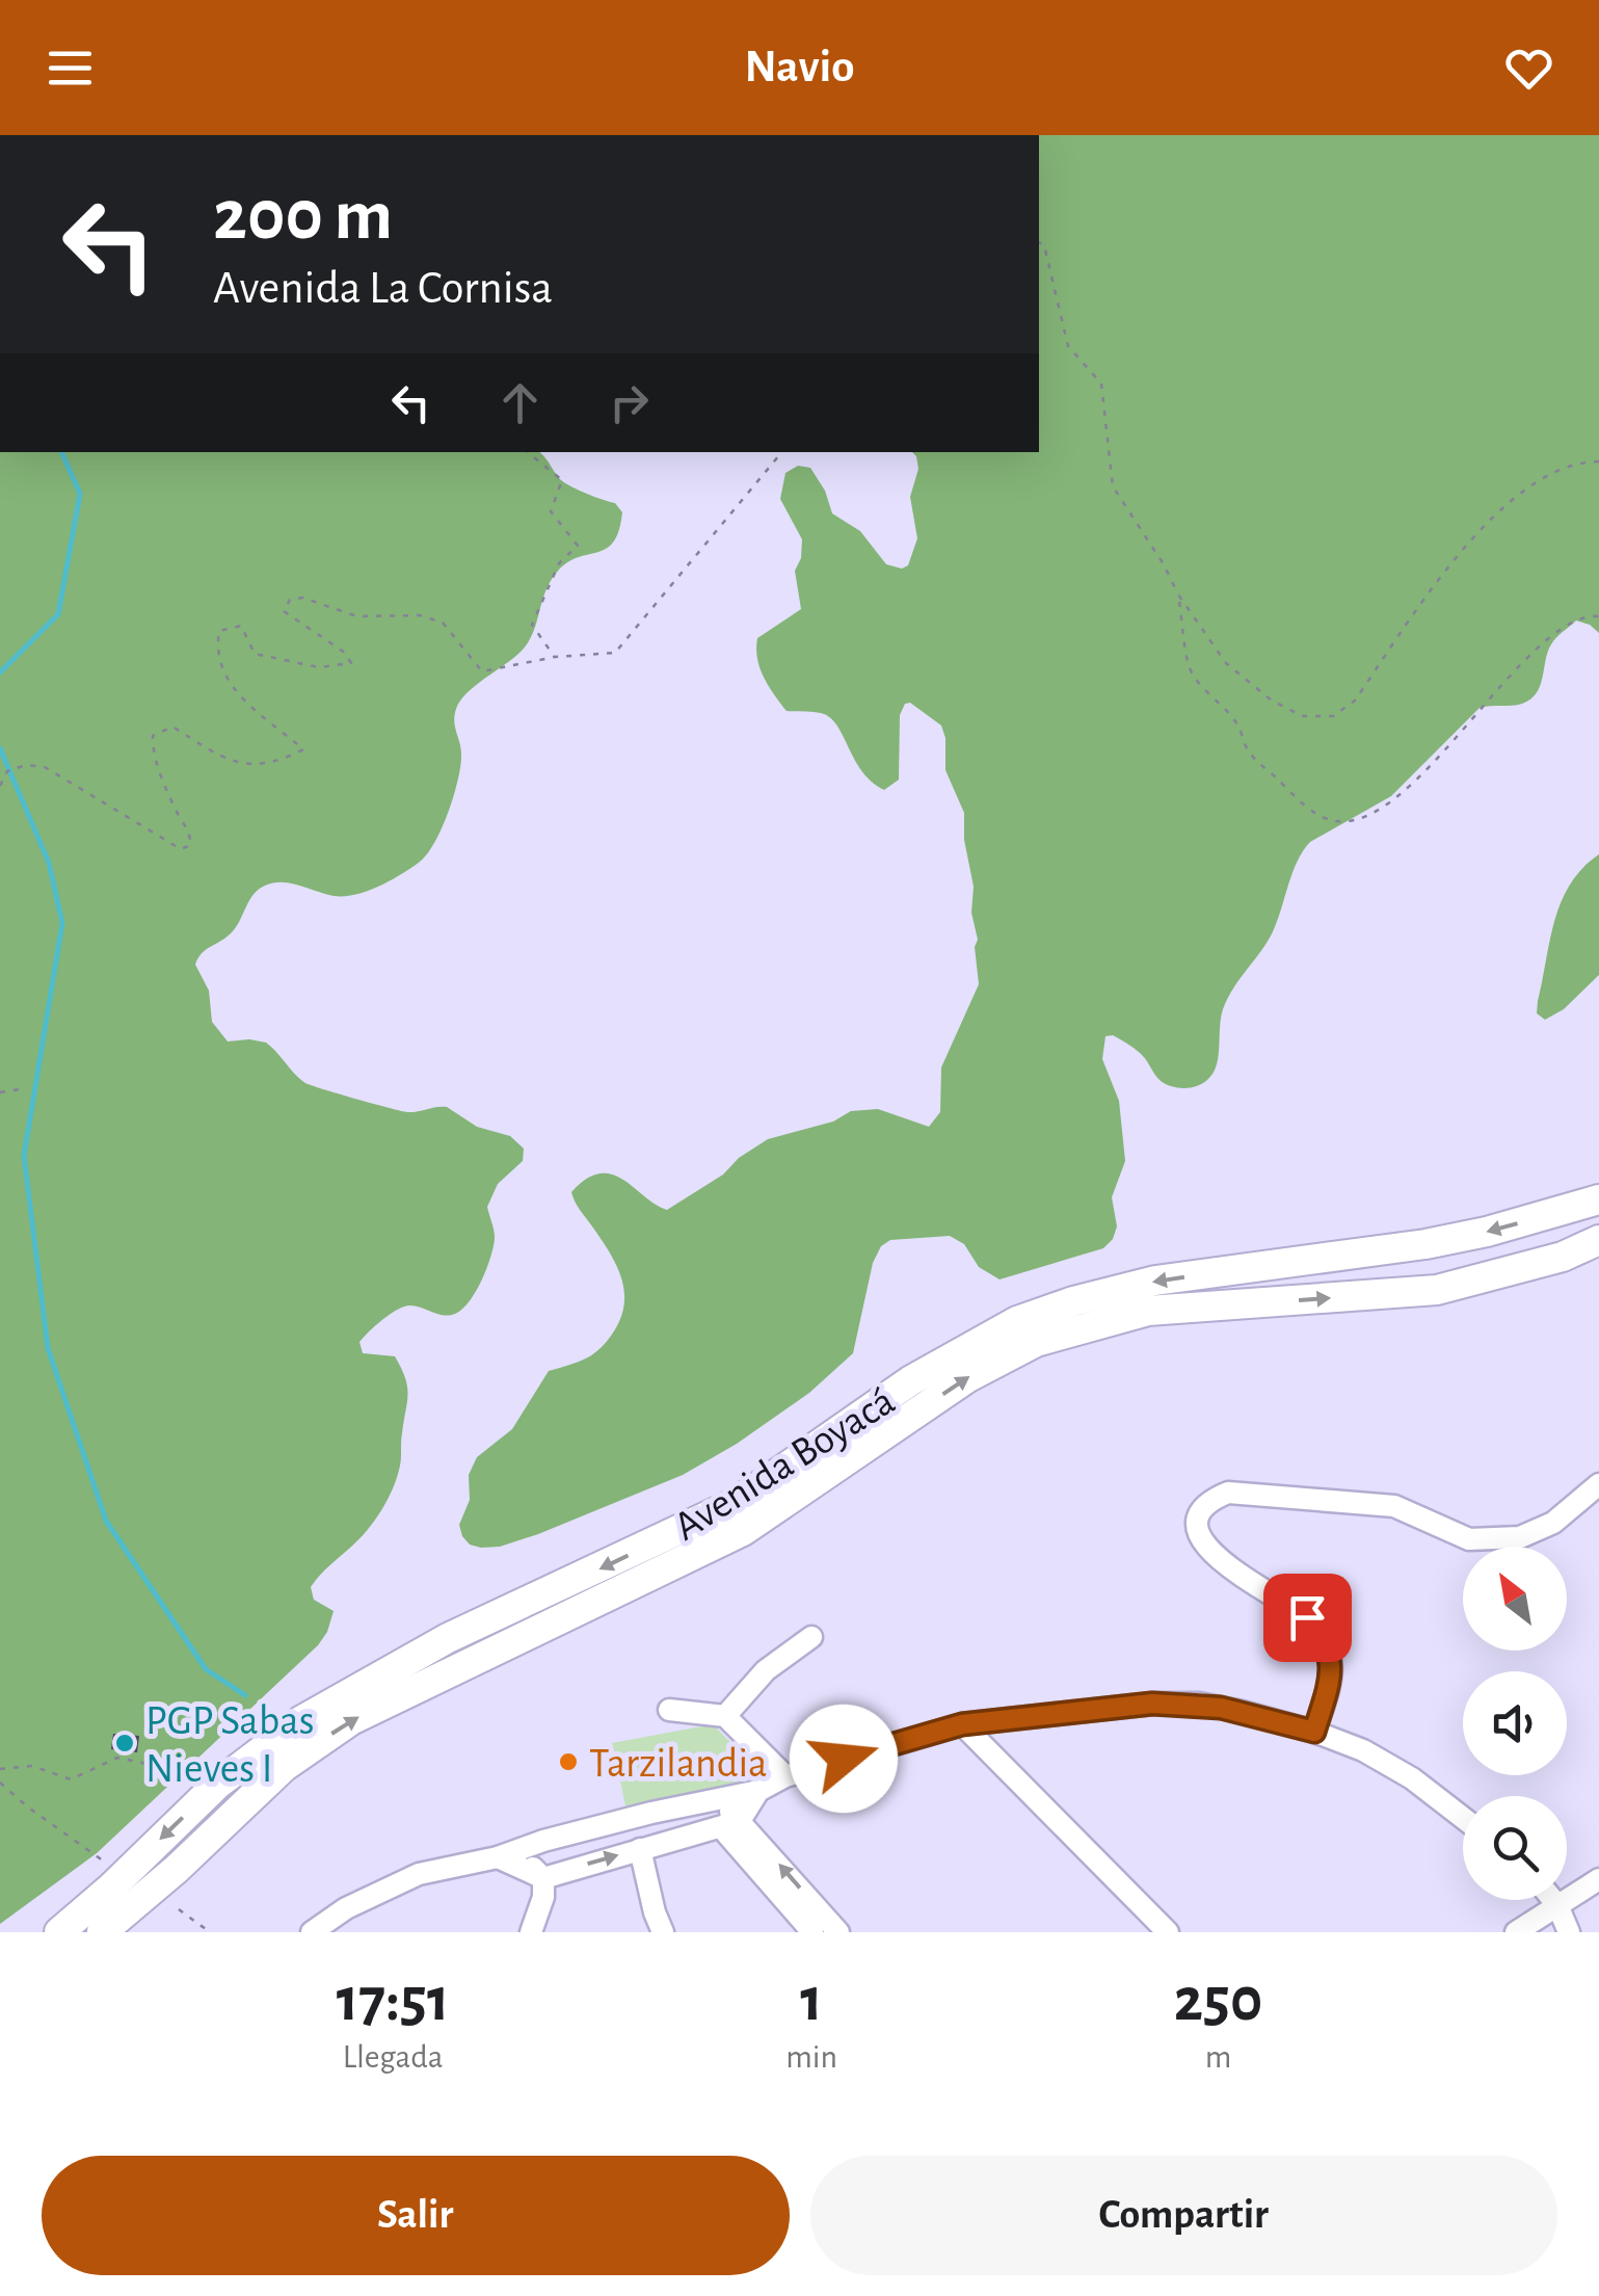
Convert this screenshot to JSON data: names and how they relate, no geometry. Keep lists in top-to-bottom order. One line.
{"streets":{"highway":["Avenida Boyacá"]},"places":["PGP Sabas Nieves I","Tarzilandia"],"north":"top left","page":{"header":"Navio","turn":["200 m","Avenida La Cornisa"],"eta":["17:51","Llegada","1","min","250","m"],"buttons":["Salir","Compartir"]}}
